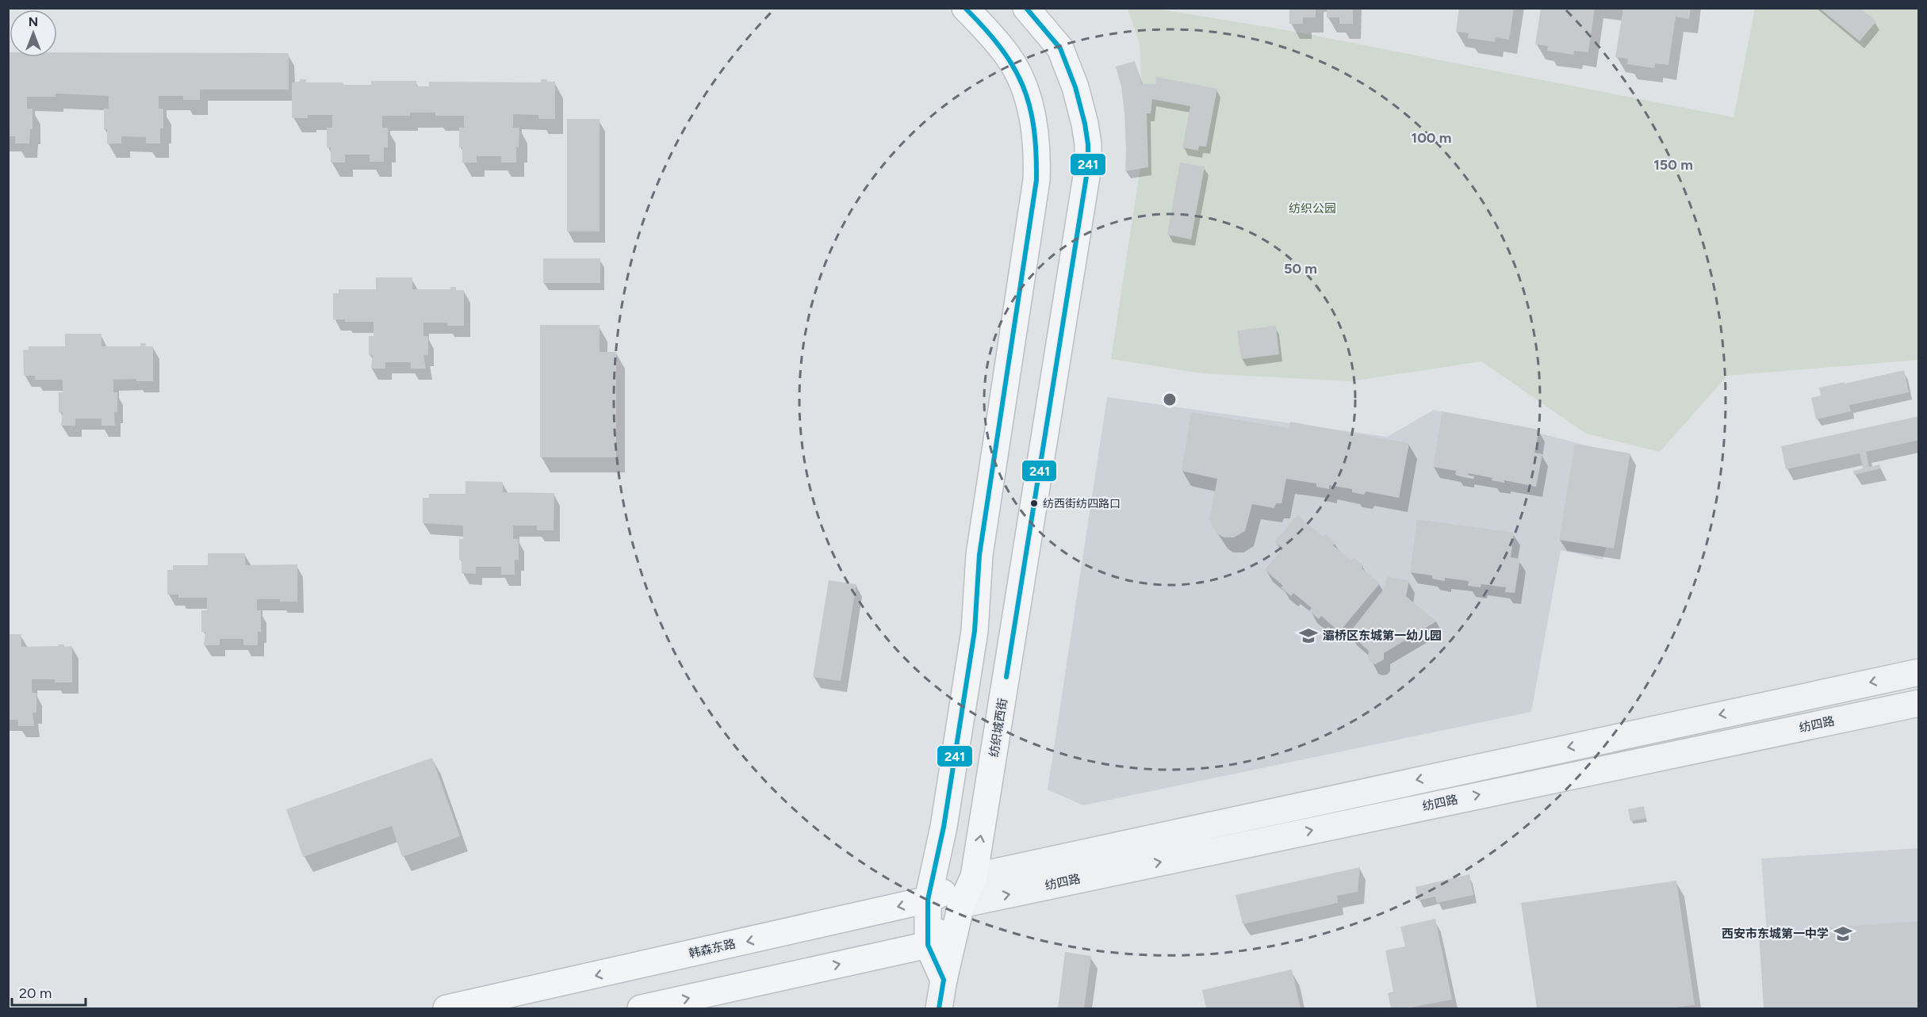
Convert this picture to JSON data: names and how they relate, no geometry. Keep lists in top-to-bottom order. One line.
{"streets":{"main road":["纺织城西街","韩森东路"],"street":["纺四路"]},"crossings":[["纺四路","纺织城西街"],["纺四路","韩森东路"],["纺织城西街","韩森东路"]],"parks":["纺织公园"],"places":{"other":["纺西街纺四路口"],"school or university":["灞桥区东城第一幼儿园","西安市东城第一中学"]},"lines":["transit line 241"],"scale_bar":"20 m","north":"top","rings":["100 m","150 m","50 m"]}
